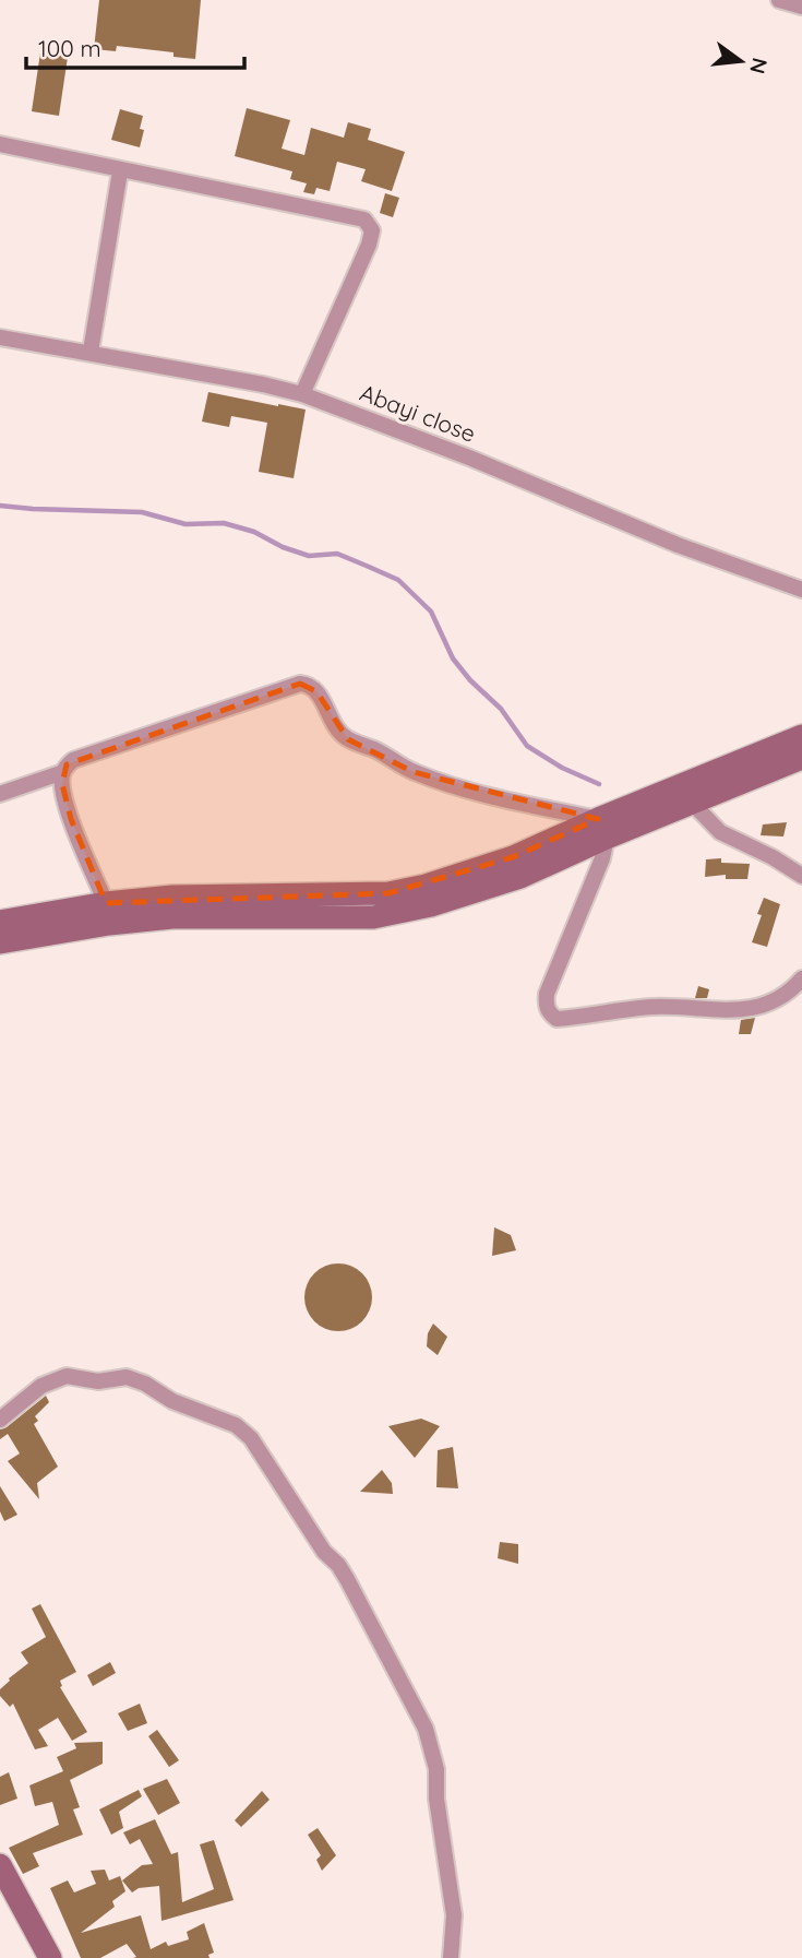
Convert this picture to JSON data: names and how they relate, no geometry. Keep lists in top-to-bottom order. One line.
{"streets":{"street":["Abayi close"]},"scale_bar":"100 m","north":"right"}
